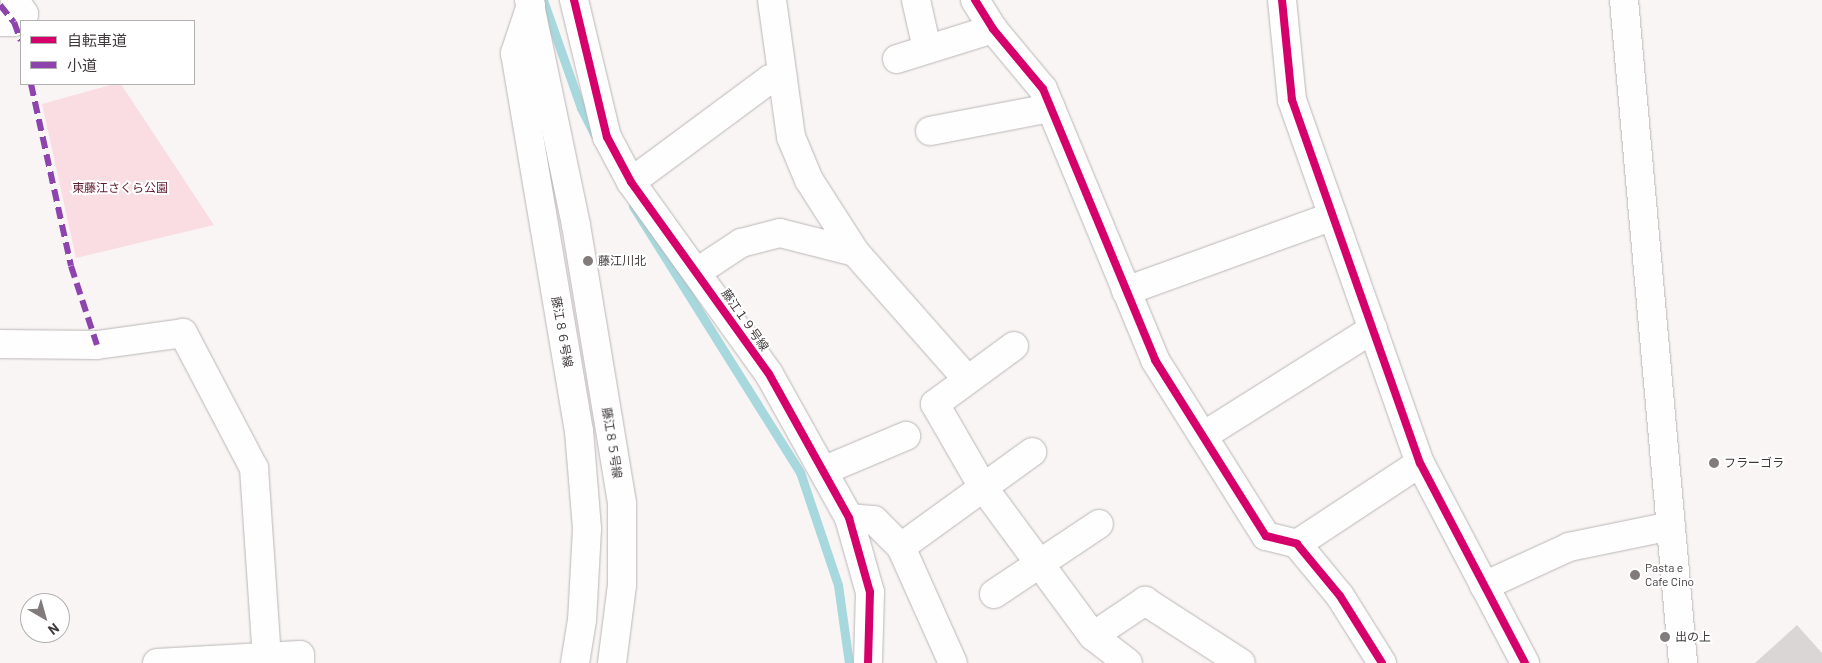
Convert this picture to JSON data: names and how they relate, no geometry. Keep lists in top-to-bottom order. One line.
{"streets":{"street":["藤江１９号線","藤江８６号線","藤江８５号線"]},"crossings":[["藤江８６号線","藤江８５号線"]],"parks":["東藤江さくら公園"],"places":["藤江川北","フラーゴラ","Pasta e Cafe Cino","出の上"],"legend":["自転車道","小道"],"north":"bottom right"}
